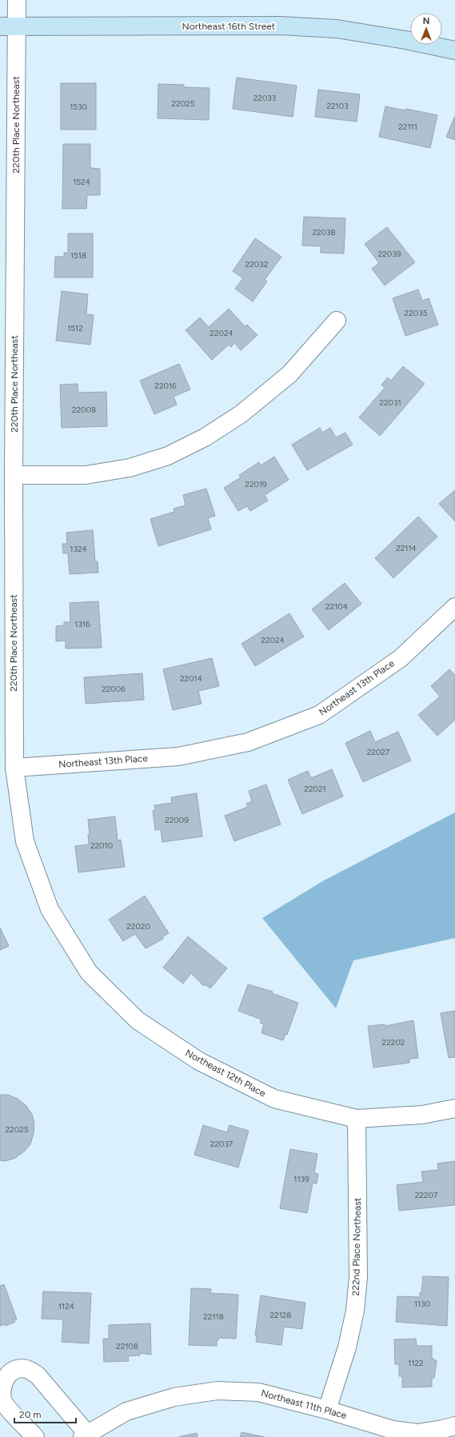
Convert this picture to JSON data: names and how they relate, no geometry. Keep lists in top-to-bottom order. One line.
{"streets":{"street":["Northeast 16th Street","220th Place Northeast","Northeast 13th Place","Northeast 12th Place","222nd Place Northeast","Northeast 11th Place"]},"crossings":[["Northeast 16th Street","220th Place Northeast"],["220th Place Northeast","Northeast 13th Place"],["220th Place Northeast","Northeast 12th Place"],["Northeast 13th Place","Northeast 12th Place"],["Northeast 12th Place","222nd Place Northeast"],["222nd Place Northeast","Northeast 11th Place"]],"house_numbers":["22033","22025","22103","1530","22111","1524","22038","22039","1518","22032","22035","1512","22024","22016","22031","22008","22019","22114","1324","22104","1316","22024","22014","22006","22027","22021","22009","22010","22020","22202","22025","22037","1139","22207","1130","1124","22128","22118","22108","1122"],"scale_bar":"20 m","north":"top"}
